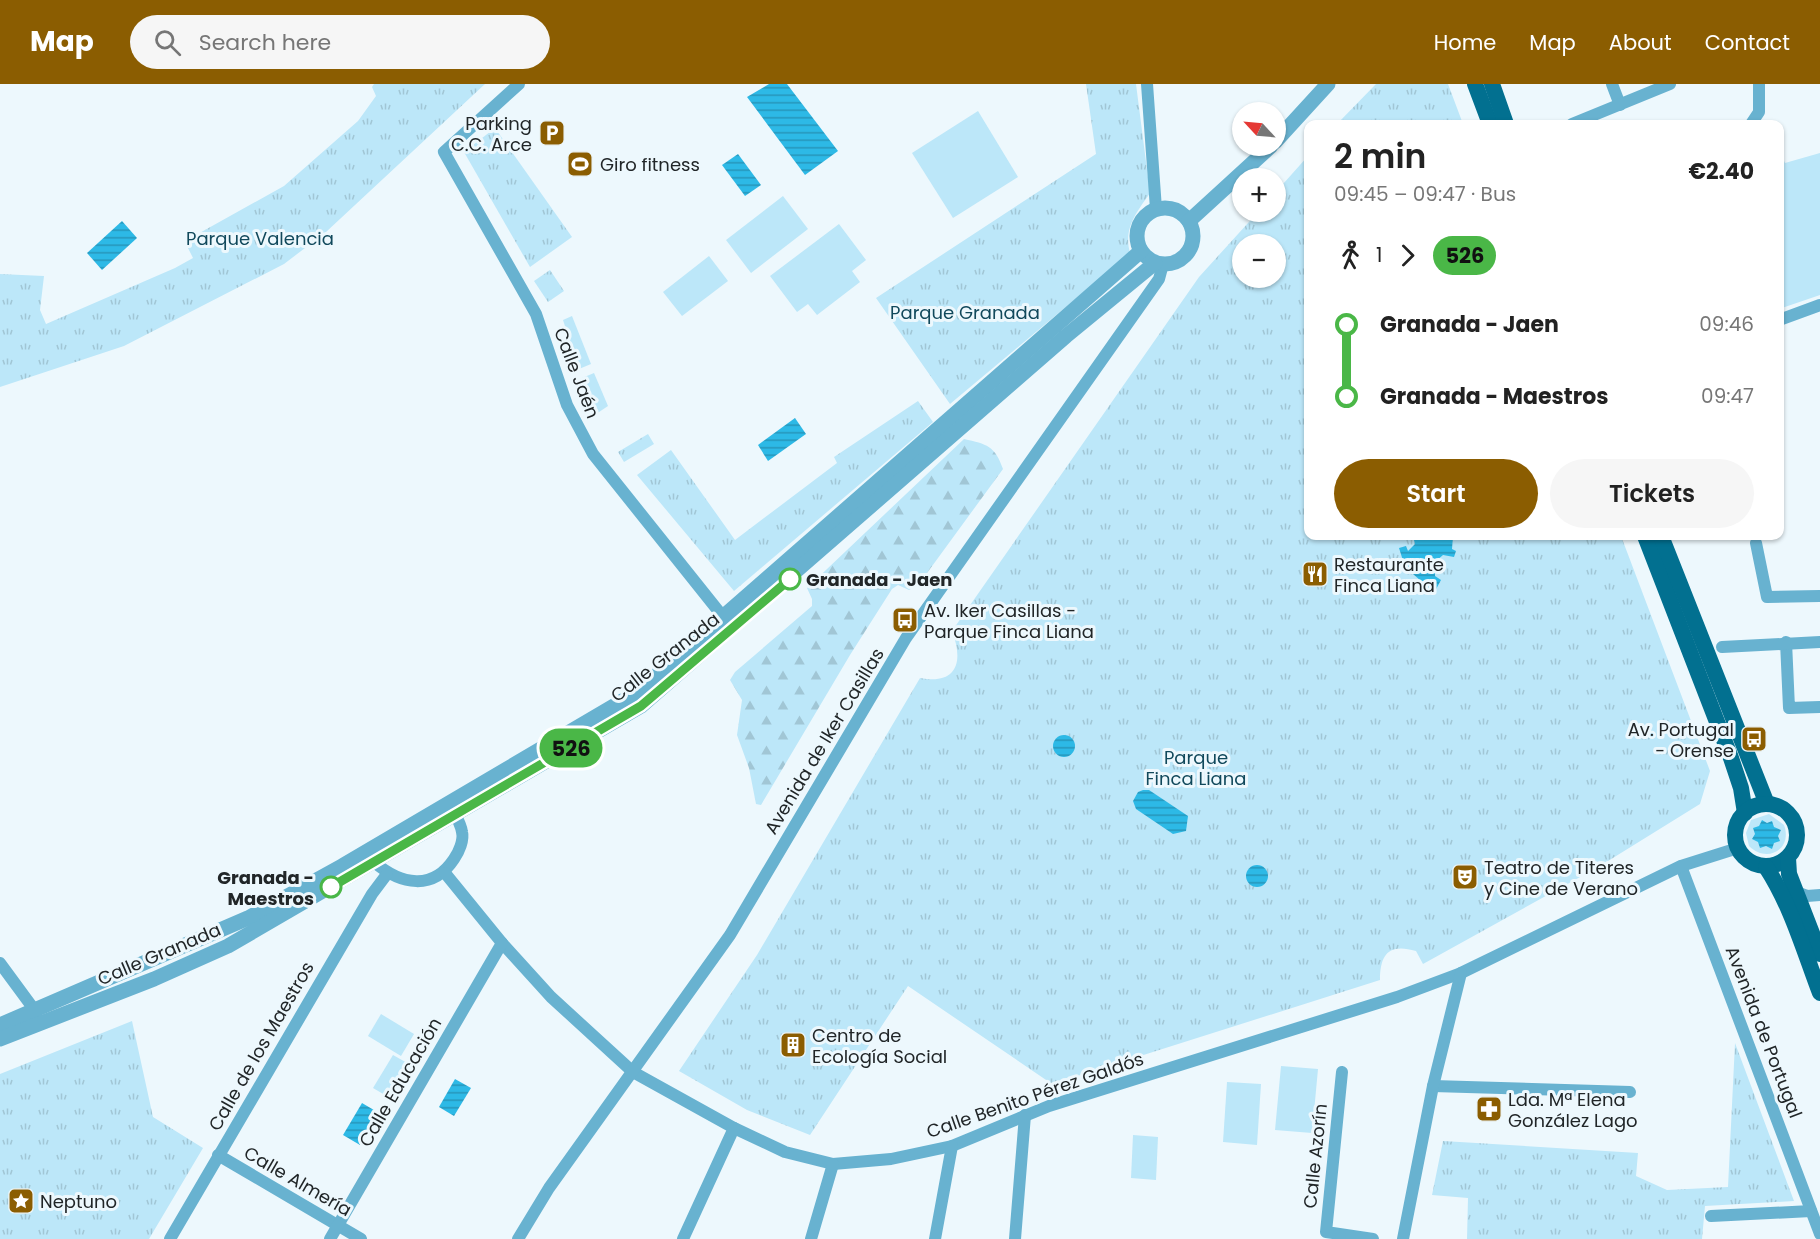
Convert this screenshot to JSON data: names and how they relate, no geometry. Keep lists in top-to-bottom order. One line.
{"streets":{"street":["Calle Jaén","Calle Granada","Avenida de Iker Casillas","Avenida de Portugal","Calle de los Maestros","Calle Educación","Calle Benito Pérez Galdós","Calle Azorín","Calle Almería"]},"crossings":[["Calle Jaén","Calle Granada"],["Calle Granada","Avenida de Iker Casillas"],["Avenida de Iker Casillas","Calle Benito Pérez Galdós"],["Avenida de Portugal","Calle Benito Pérez Galdós"],["Calle de los Maestros","Calle Almería"],["Calle Educación","Calle Benito Pérez Galdós"],["Calle Educación","Calle Almería"]],"parks":["Parque Valencia","Parque Granada","Parque Finca Liana"],"places":{"parking":["Parking C.C. Arce"],"sports":["Giro fitness"],"restaurant":["Restaurante Finca Liana"],"other":["Granada - Jaen","Granada - Maestros"],"bus stop":["Av. Iker Casillas - Parque Finca Liana","Av. Portugal - Orense"],"theatre":["Teatro de Titeres y Cine de Verano"],"building":["Centro de Ecología Social"],"pharmacy":["Lda. Mª Elena González Lago"],"place":["Neptuno"]},"lines":["bus line 526"],"north":"top left","page":{"header":"Map","search":"Search here","nav":["Home","Map","About","Contact"],"on_map":"526","map_buttons":["+","−"],"heading":["2 min","09:45 – 09:47 · Bus","€2.40"],"legs":["1","526"],"list":[{"name":"Granada - Jaen","value":"09:46"},{"name":"Granada - Maestros","value":"09:47"}],"buttons":["Start","Tickets"]}}
